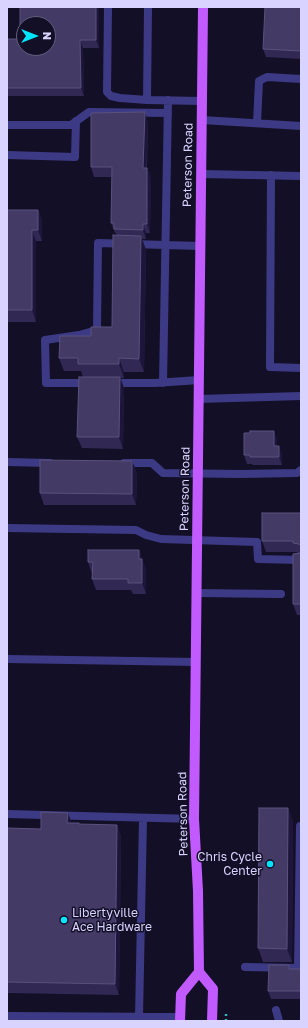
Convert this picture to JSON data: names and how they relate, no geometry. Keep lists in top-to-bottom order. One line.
{"streets":{"main road":["Peterson Road"]},"places":["Chris Cycle Center","Libertyville Ace Hardware"],"north":"right"}
